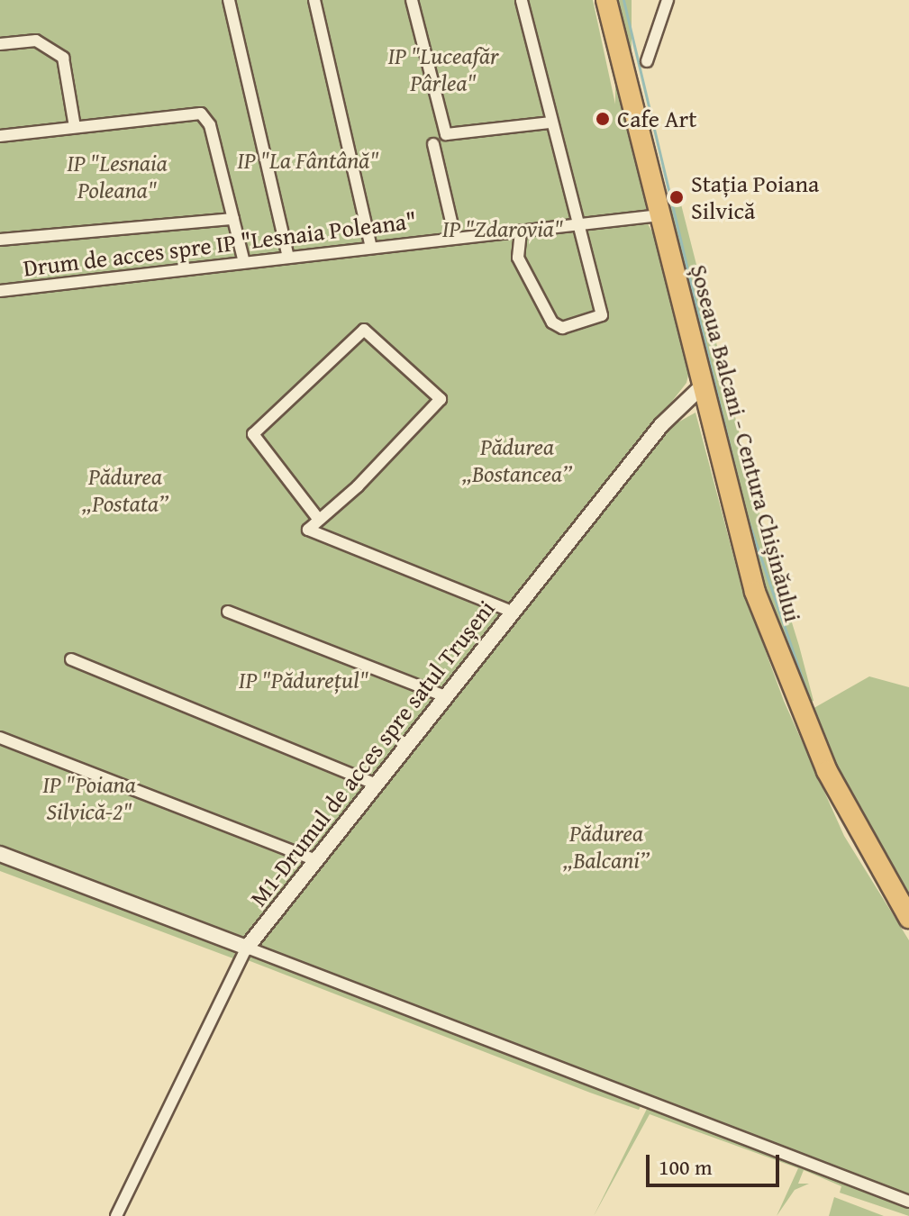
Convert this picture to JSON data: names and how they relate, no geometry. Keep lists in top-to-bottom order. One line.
{"streets":{"highway":["Șoseaua Balcani - Centura Chișinăului"],"street":["Drum de acces spre IP \"Lesnaia Poleana\"","M1-Drumul de acces spre satul Trușeni"]},"crossings":[["Drum de acces spre IP \"Lesnaia Poleana\"","Șoseaua Balcani - Centura Chișinăului"],["Șoseaua Balcani - Centura Chișinăului","M1-Drumul de acces spre satul Trușeni"]],"parks":["IP \"Luceafăr Pârlea\"","IP \"La Fântână\"","IP \"Lesnaia Poleana\"","IP \"Zdarovia\"","Pădurea „Bostancea”","Pădurea „Postata”","IP \"Pădurețul\"","IP \"Poiana Silvică-2\"","Pădurea „Balcani”"],"places":["Cafe Art","Stația Poiana Silvică"],"scale_bar":"100 m"}
